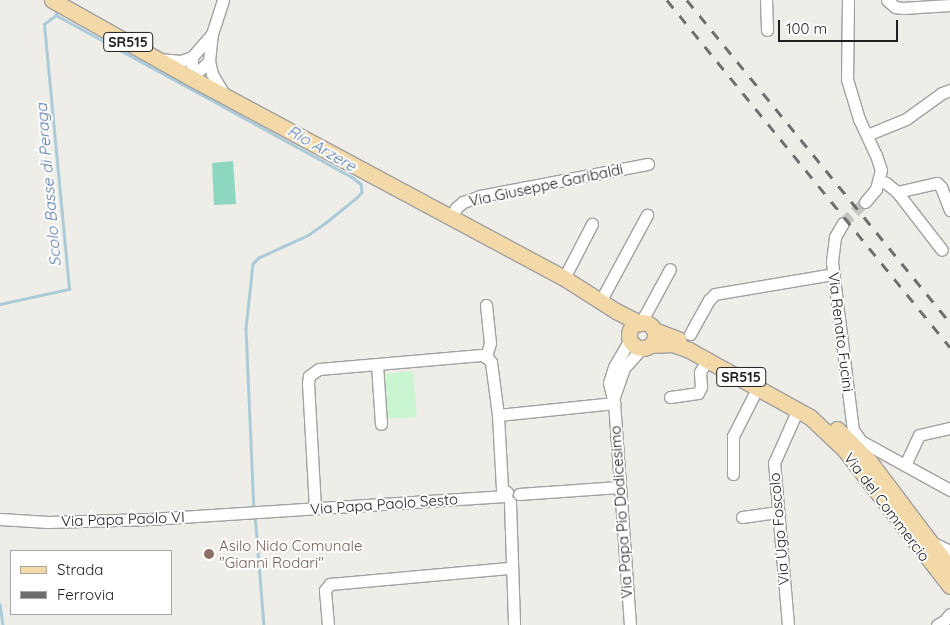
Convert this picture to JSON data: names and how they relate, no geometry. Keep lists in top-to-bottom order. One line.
{"streets":{"main road":["SR515","Via Giuseppe Garibaldi","Via del Commercio"],"street":["Via Renato Fucini","Via Papa Paolo Sesto","Via Papa Pio Dodicesimo","Via Papa Paolo VI","Via Ugo Foscolo"]},"crossings":[["Via Giuseppe Garibaldi","Via del Commercio"],["Via Giuseppe Garibaldi","Via Papa Pio Dodicesimo"],["Via Giuseppe Garibaldi","Via Ugo Foscolo"],["Via Papa Paolo Sesto","Via Papa Pio Dodicesimo"],["Via Papa Paolo Sesto","Via Papa Paolo VI"]],"water":["Rio Arzere","Scolo Basse di Peraga"],"places":["Asilo Nido Comunale \"Gianni Rodari\""],"legend":["Strada","Ferrovia"],"scale_bar":"100 m"}
